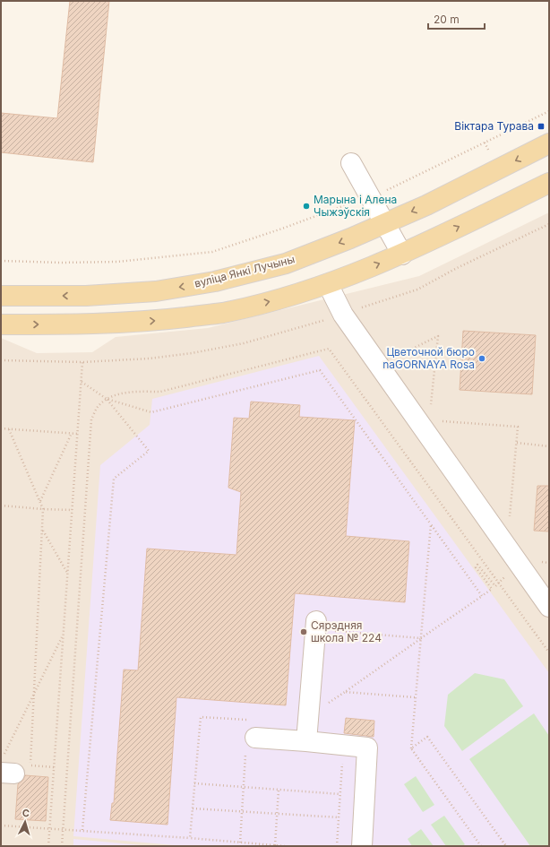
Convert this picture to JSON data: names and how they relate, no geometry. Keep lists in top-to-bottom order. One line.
{"streets":{"main road":["вуліца Янкі Лучыны"]},"places":{"transit":["Віктара Турава"],"other":["Марына і Алена Чыжэўскія","Цветочной бюро naGORNAYA Rosa","Сярэдняя школа № 224"]},"scale_bar":"20 m","north":"top"}
